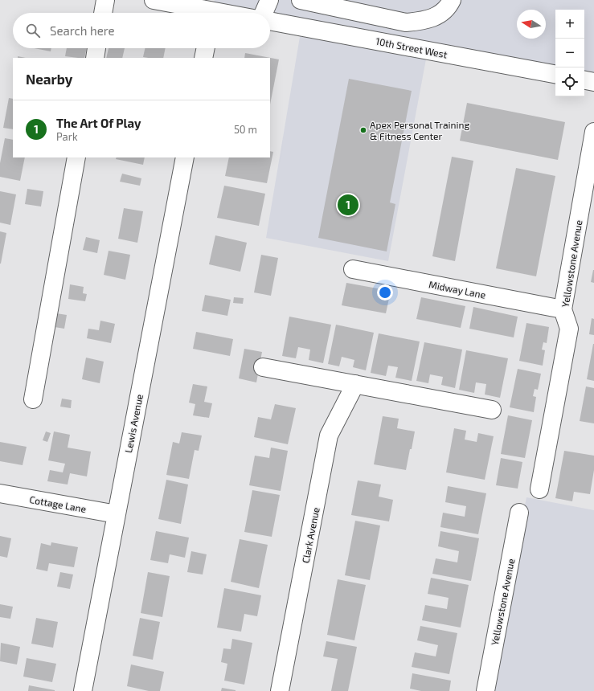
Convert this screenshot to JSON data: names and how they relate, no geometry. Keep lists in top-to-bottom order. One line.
{"streets":{"street":["10th Street West","Yellowstone Avenue","Midway Lane","Lewis Avenue","Cottage Lane","Clark Avenue"]},"crossings":[["Yellowstone Avenue","Midway Lane"],["Lewis Avenue","Cottage Lane"]],"places":["Apex Personal Training & Fitness Center"],"north":"left","page":{"map_buttons":["+","−"],"search":"Search here","heading":"Nearby","list":[{"mark":"1","name":"The Art Of Play","note":"Park","value":"50 m"}],"pins":"1"}}
